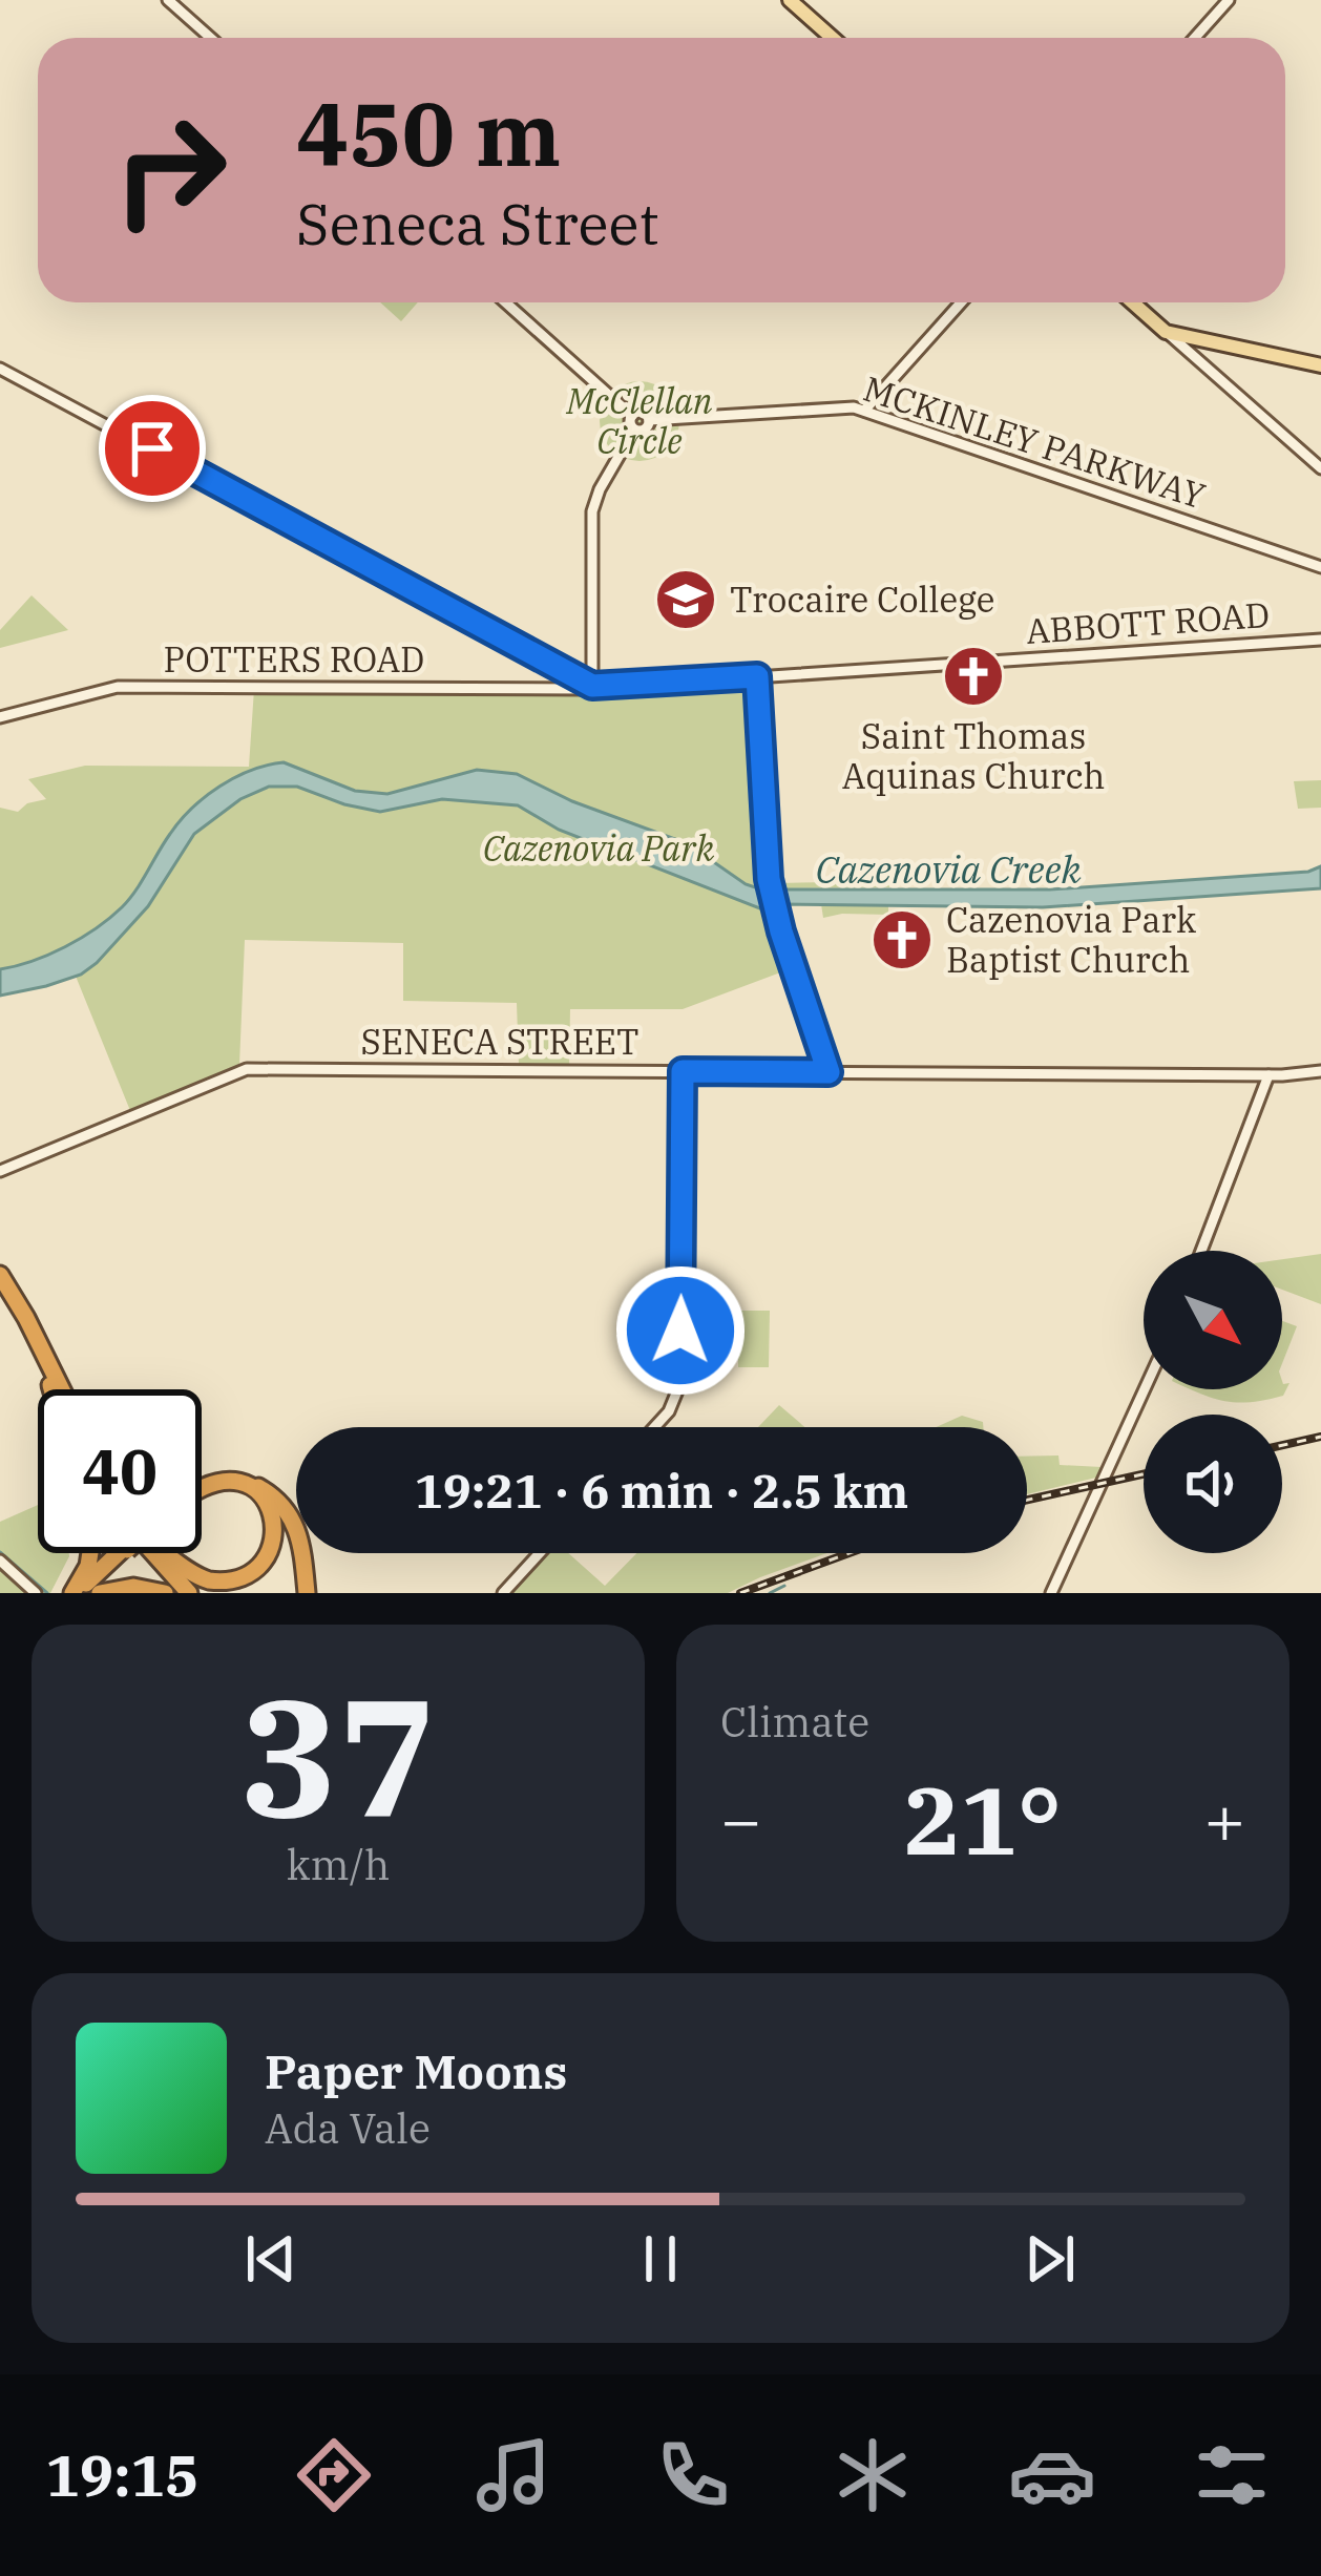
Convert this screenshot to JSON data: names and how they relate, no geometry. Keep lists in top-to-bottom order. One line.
{"streets":{"street":["MCKINLEY PARKWAY","ABBOTT ROAD","POTTERS ROAD","SENECA STREET"]},"crossings":[["ABBOTT ROAD","POTTERS ROAD"]],"water":["Cazenovia Creek"],"parks":["McClellan Circle","Cazenovia Park"],"places":{"school or university":["Trocaire College"],"church":["Saint Thomas Aquinas Church","Cazenovia Park Baptist Church"]},"north":"bottom right","page":{"turn":["450 m","Seneca Street"],"limit":"40","trip":"19:21 · 6 min · 2.5 km","tile":[["37","km/h"],"Climate"],"heat":["−","21°","+"],"song":["Paper Moons","Ada Vale"],"tabs":"19:15"}}
